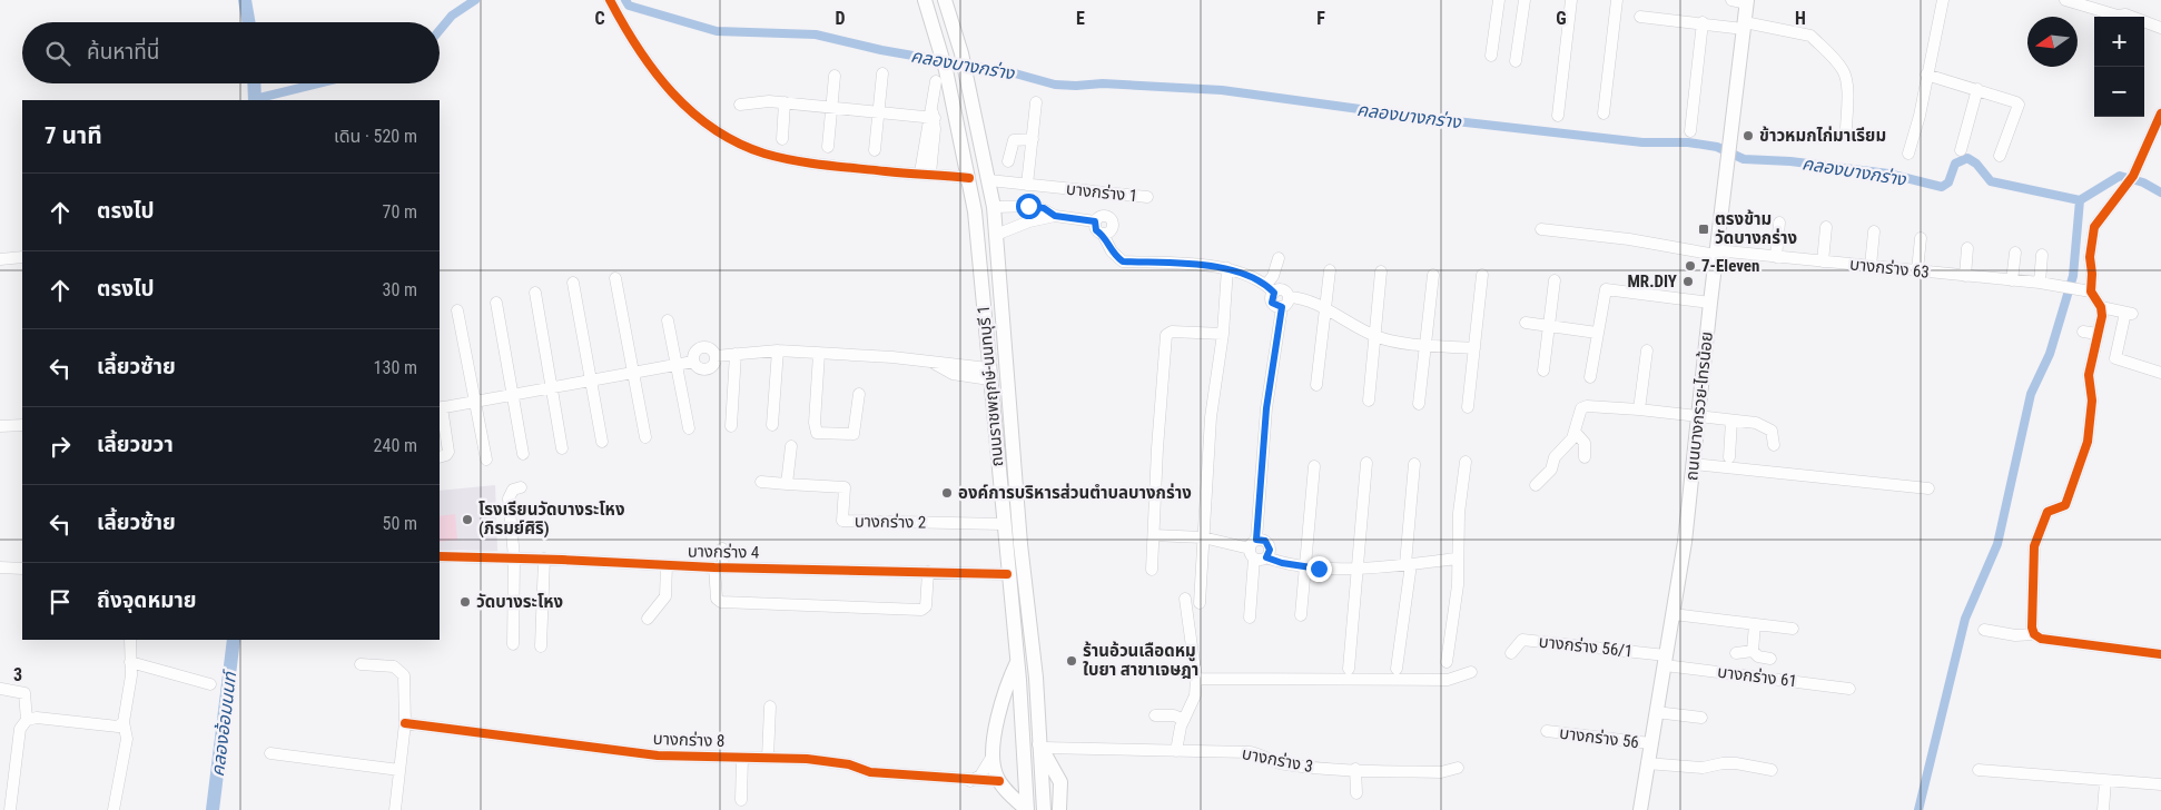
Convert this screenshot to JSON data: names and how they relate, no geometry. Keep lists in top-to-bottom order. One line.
{"streets":{"main road":["ถนนราชพฤกษ์-นนทบุรี 1","ถนนบางกรวย-ไทรน้อย"],"street":["บางกร่าง 1","บางกร่าง 63","บางกร่าง 2","บางกร่าง 4","บางกร่าง 56/1","บางกร่าง 61","บางกร่าง 56","บางกร่าง 8","บางกร่าง 3"]},"crossings":[["บางกร่าง 1","ถนนราชพฤกษ์-นนทบุรี 1"],["บางกร่าง 63","ถนนบางกรวย-ไทรน้อย"],["ถนนราชพฤกษ์-นนทบุรี 1","บางกร่าง 2"],["ถนนราชพฤกษ์-นนทบุรี 1","บางกร่าง 4"],["ถนนราชพฤกษ์-นนทบุรี 1","บางกร่าง 3"],["ถนนบางกรวย-ไทรน้อย","บางกร่าง 56/1"],["ถนนบางกรวย-ไทรน้อย","บางกร่าง 61"],["ถนนบางกรวย-ไทรน้อย","บางกร่าง 56"],["บางกร่าง 56/1","บางกร่าง 61"]],"water":["คลองบางกร่าง","คลองอ้อมนนท์"],"places":{"other":["ข้าวหมกไก่มาเรียม","7-Eleven","MR.DIY","องค์การบริหารส่วนตำบลบางกร่าง","โรงเรียนวัดบางระโหง (ภิรมย์ศิริ)","วัดบางระโหง","ร้านอ้วนเลือดหมู ใบยา สาขาเจษฎา"],"transit":["ตรงข้าม วัดบางกร่าง"]},"north":"left","page":{"map_buttons":["+","−"],"search":"ค้นหาที่นี่","heading":["7 นาที","เดิน · 520 m"],"list":[["ตรงไป","70 m"],["ตรงไป","30 m"],["เลี้ยวซ้าย","130 m"],["เลี้ยวขวา","240 m"],["เลี้ยวซ้าย","50 m"],"ถึงจุดหมาย"]},"grid":{"columns":["C","D","E","F","G","H"],"rows":["3"]}}
